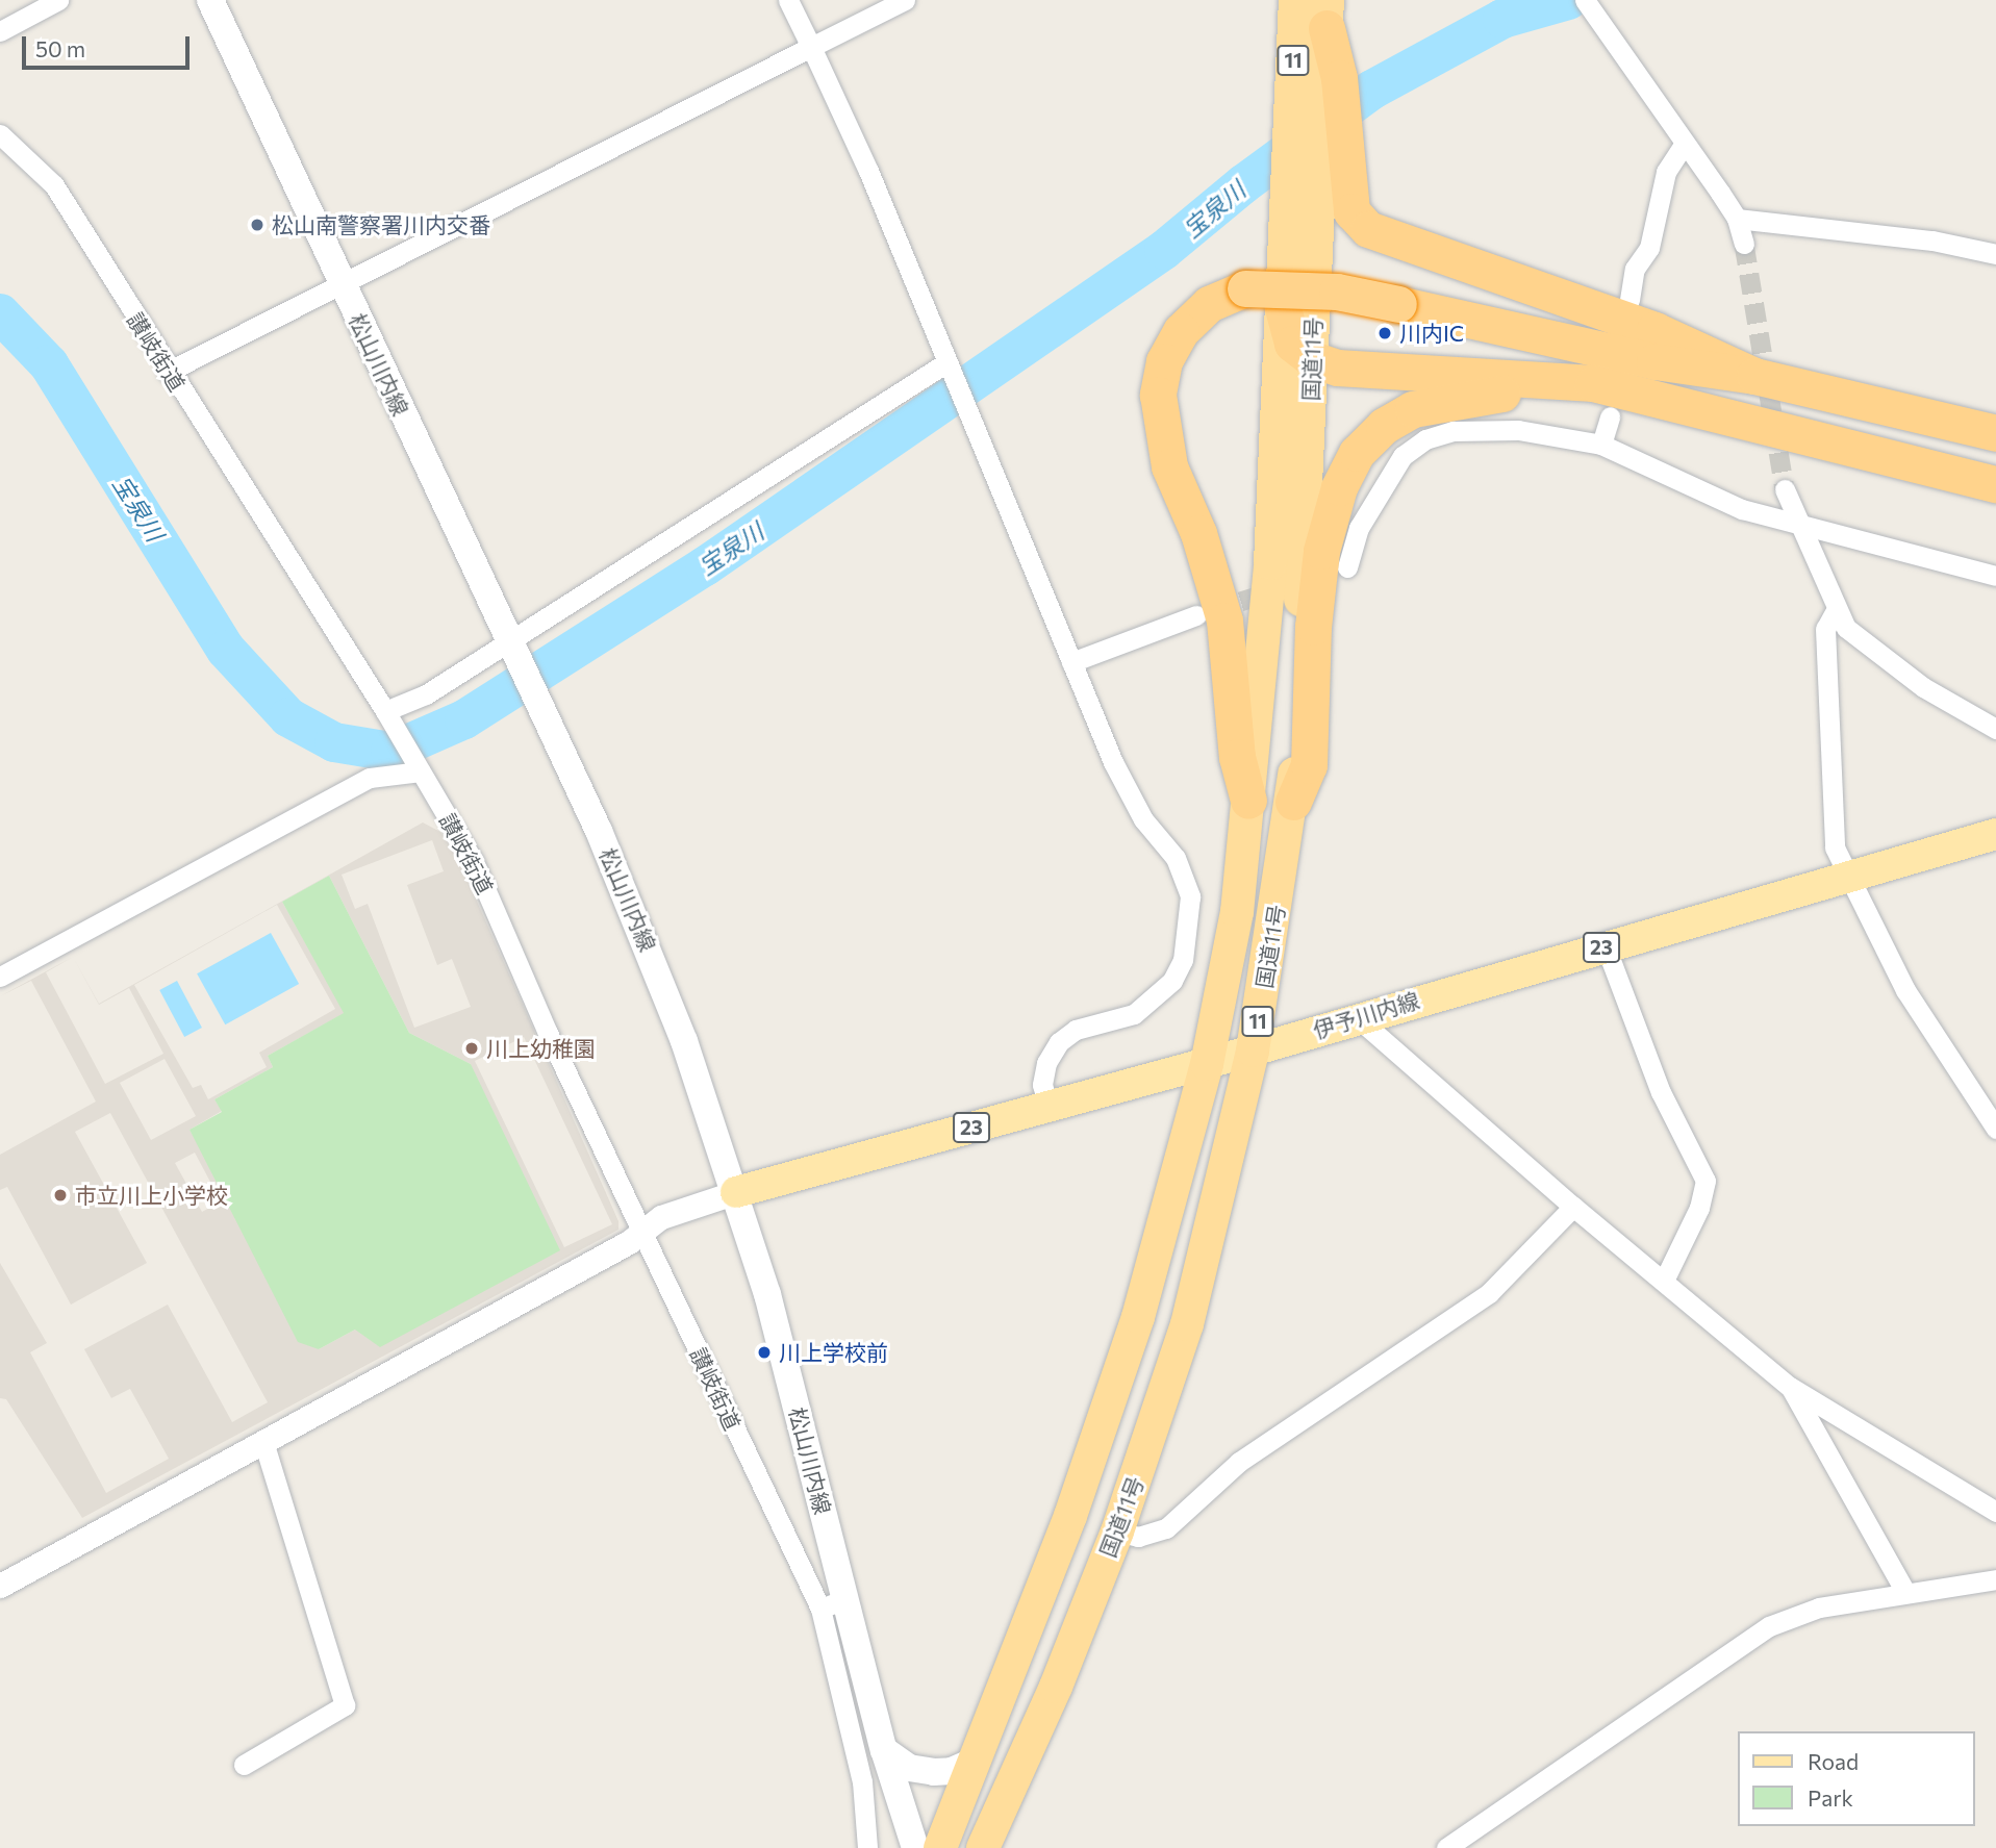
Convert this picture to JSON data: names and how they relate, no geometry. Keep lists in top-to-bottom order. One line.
{"streets":{"highway":["11","国道11号"],"main road":["松山川内線","23","伊予川内線"],"street":["讃岐街道"]},"crossings":[["讃岐街道","松山川内線"],["国道11号","伊予川内線"],["松山川内線","伊予川内線"]],"water":["宝泉川"],"places":["松山南警察署川内交番","川内IC","川上幼稚園","市立川上小学校","川上学校前"],"legend":["Road","Park"],"scale_bar":"50 m"}
